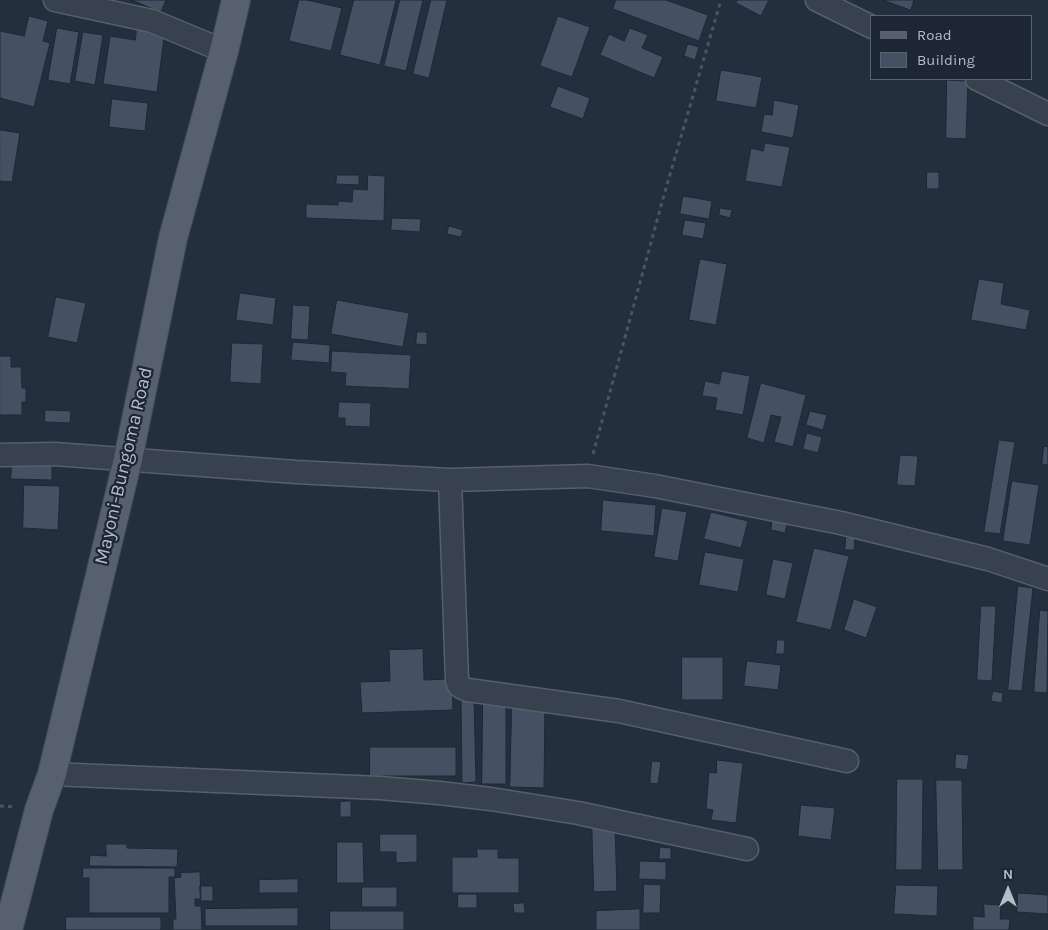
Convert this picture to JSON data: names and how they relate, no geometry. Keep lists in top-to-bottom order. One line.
{"streets":{"main road":["Mayoni-Bungoma Road"]},"legend":["Road","Building"],"north":"top"}
